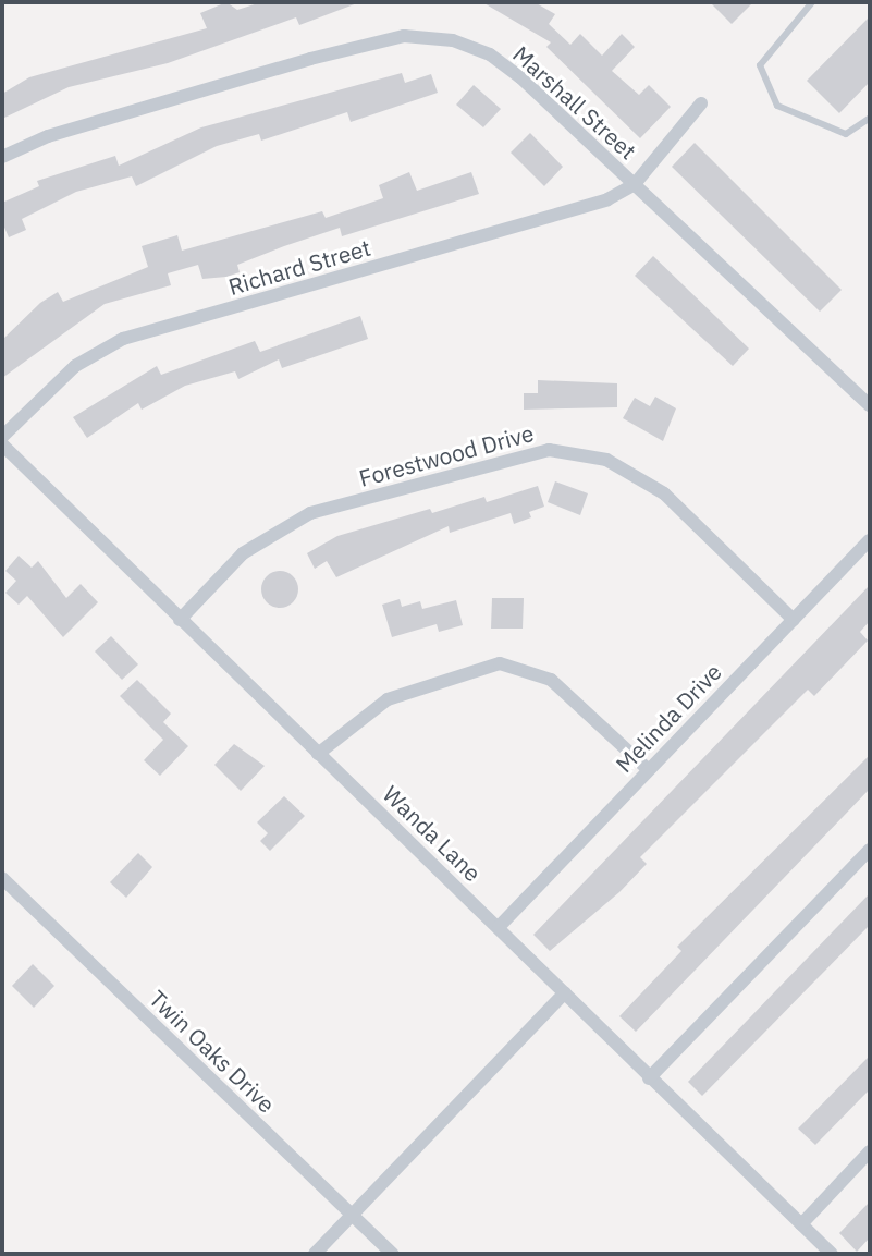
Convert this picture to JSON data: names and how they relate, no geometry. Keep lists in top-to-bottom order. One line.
{"streets":{"street":["Marshall Street","Richard Street","Forestwood Drive","Melinda Drive","Wanda Lane","Twin Oaks Drive"]},"crossings":[["Marshall Street","Richard Street"],["Forestwood Drive","Melinda Drive"],["Forestwood Drive","Wanda Lane"],["Melinda Drive","Wanda Lane"]]}
